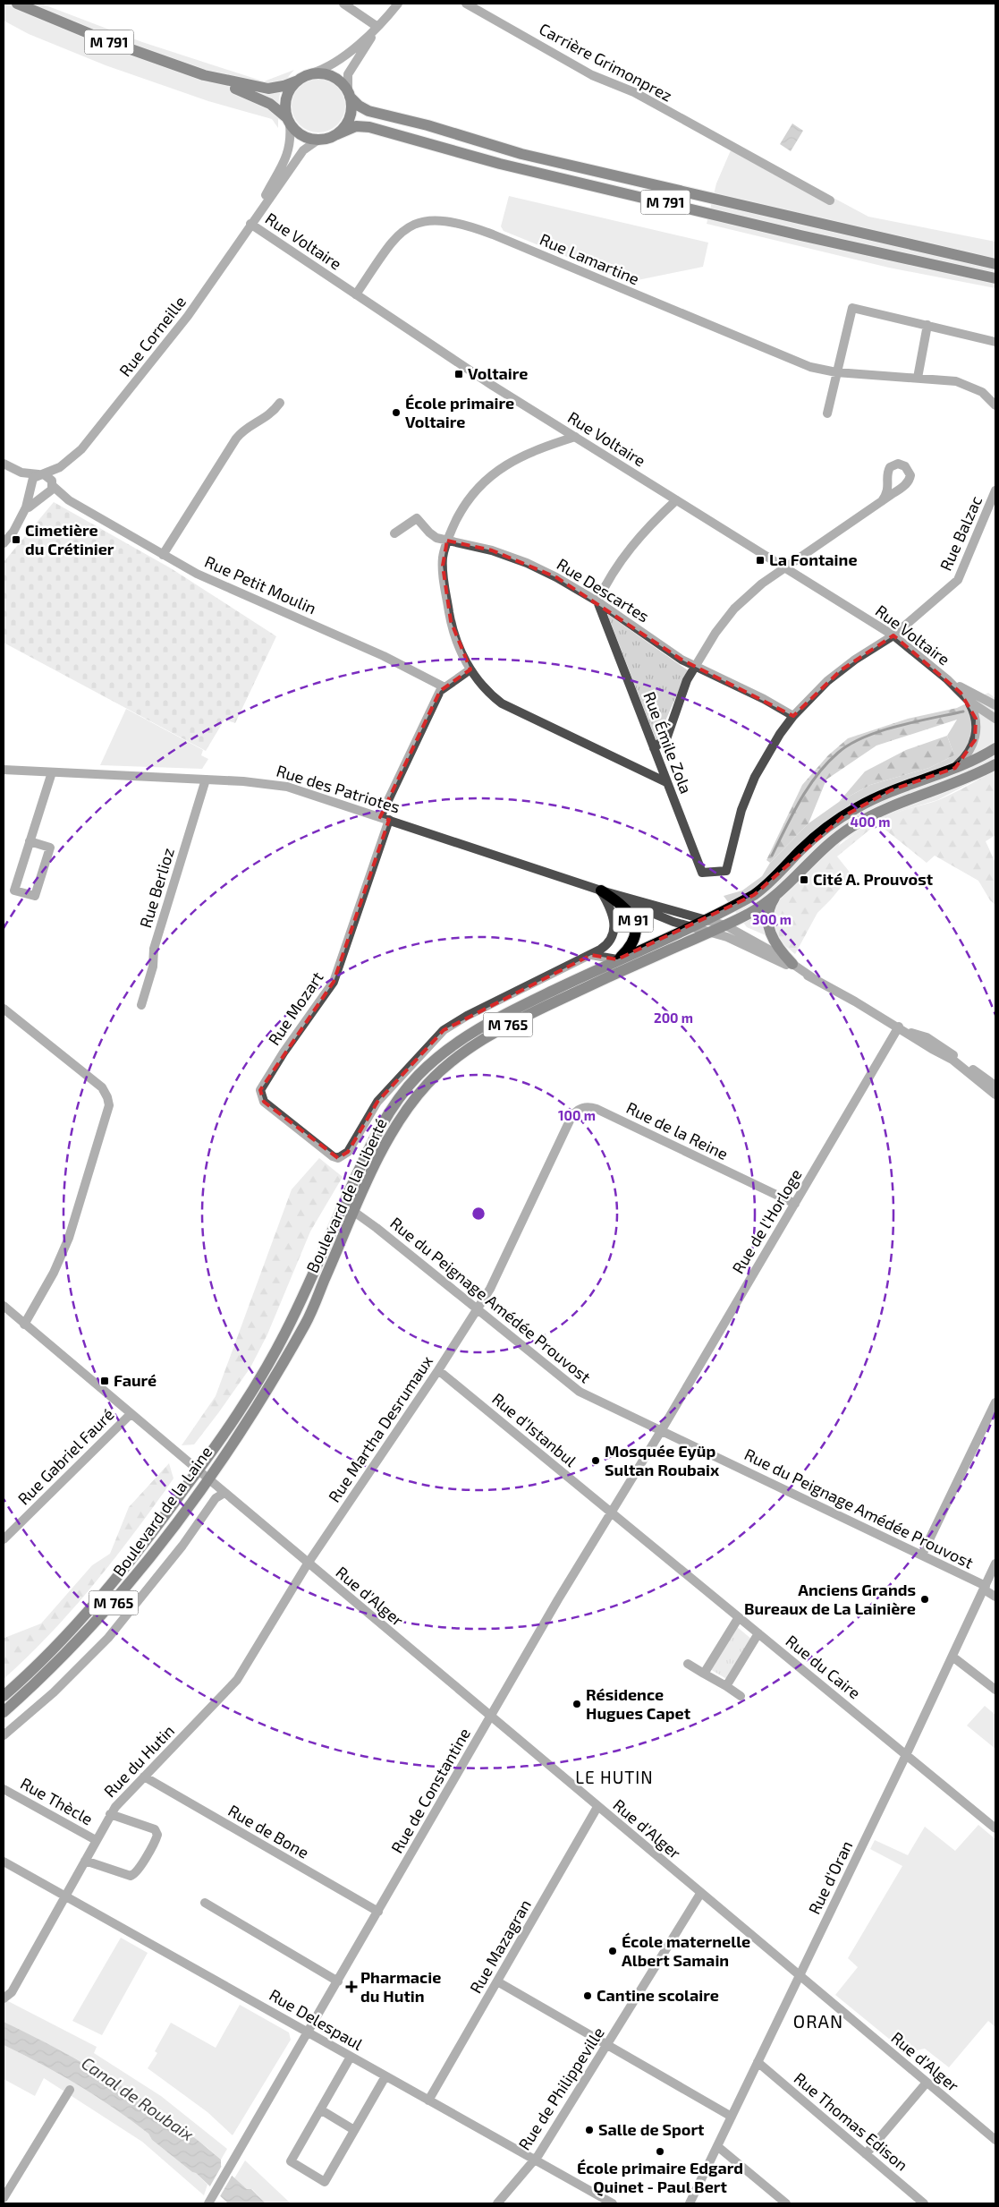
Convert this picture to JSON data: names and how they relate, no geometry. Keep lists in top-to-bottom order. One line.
{"streets":{"main road":["M 791","M 91","M 765","Boulevard de la Liberté","Boulevard de la Laine"],"street":["Carrière Grimonprez","Rue Voltaire","Rue Lamartine","Rue Corneille","Rue Balzac","Rue Petit Moulin","Rue Descartes","Rue Émile Zola","Rue des Patriotes","Rue Berlioz","Rue Mozart","Rue de la Reine","Rue de l'Horloge","Rue du Peignage Amédée Prouvost","Rue Martha Desrumaux","Rue d'Istanbul","Rue Gabriel Fauré","Rue d'Alger","Rue du Caire","Rue du Hutin","Rue de Constantine","Rue Thècle","Rue de Bone","Rue d'Oran","Rue Mazagran","Rue Delespaul","Rue de Philippeville","Rue Thomas Edison"]},"crossings":[["M 791","Rue Corneille"],["Rue Voltaire","Rue Lamartine"],["Rue Voltaire","Rue Corneille"],["Rue Voltaire","Rue Balzac"],["Rue Corneille","Rue Petit Moulin"],["Rue Balzac","Rue Descartes"],["Rue Balzac","Rue Émile Zola"],["Rue Descartes","Rue Émile Zola"],["Rue des Patriotes","Rue Berlioz"],["Rue des Patriotes","M 91"],["Rue des Patriotes","Rue Mozart"],["Rue des Patriotes","M 765"],["Rue des Patriotes","Boulevard de la Liberté"],["Rue des Patriotes","Rue de l'Horloge"],["M 91","M 765"],["M 91","Boulevard de la Liberté"],["Rue Mozart","Boulevard de la Liberté"],["M 765","Boulevard de la Liberté"],["Rue de la Reine","Rue de l'Horloge"],["Rue de la Reine","Rue du Peignage Amédée Prouvost"],["Rue de la Reine","Rue Martha Desrumaux"],["Boulevard de la Liberté","Rue du Peignage Amédée Prouvost"],["Boulevard de la Liberté","Boulevard de la Laine"],["Rue de l'Horloge","Rue du Peignage Amédée Prouvost"],["Rue de l'Horloge","Rue de Constantine"],["Rue du Peignage Amédée Prouvost","Rue Martha Desrumaux"],["Rue du Peignage Amédée Prouvost","Rue de Constantine"],["Rue du Peignage Amédée Prouvost","Rue d'Oran"],["Rue Martha Desrumaux","Rue d'Istanbul"],["Rue Martha Desrumaux","Rue d'Alger"],["Rue Martha Desrumaux","Rue du Hutin"],["Rue d'Istanbul","Rue du Caire"],["Rue d'Istanbul","Rue de Constantine"],["Rue Gabriel Fauré","Rue d'Alger"],["Boulevard de la Laine","Rue d'Alger"],["Rue d'Alger","Rue du Hutin"],["Rue d'Alger","Rue de Constantine"],["Rue d'Alger","Rue d'Oran"],["Rue d'Alger","Rue Mazagran"],["Rue d'Alger","Rue de Philippeville"],["Rue du Caire","Rue de Constantine"],["Rue du Caire","Rue d'Oran"],["Rue du Hutin","Rue Thècle"],["Rue du Hutin","Rue de Bone"],["Rue du Hutin","Rue Delespaul"],["Rue de Constantine","Rue de Bone"],["Rue de Constantine","Rue Delespaul"],["Rue d'Oran","Rue Thomas Edison"],["Rue Mazagran","Rue Delespaul"],["Rue Delespaul","Rue de Philippeville"]],"districts":["LE HUTIN","ORAN"],"water":["Canal de Roubaix"],"places":{"transit":["Voltaire","Cimetière du Crétinier","La Fontaine","Cité A. Prouvost","Fauré"],"other":["École primaire Voltaire","Mosquée Eyüp Sultan Roubaix","Anciens Grands Bureaux de La Lainière","Résidence Hugues Capet","École maternelle Albert Samain","Cantine scolaire","Salle de Sport","École primaire Edgard Quinet - Paul Bert"],"health":["Pharmacie du Hutin"]},"rings":["400 m","300 m","200 m","100 m"]}
